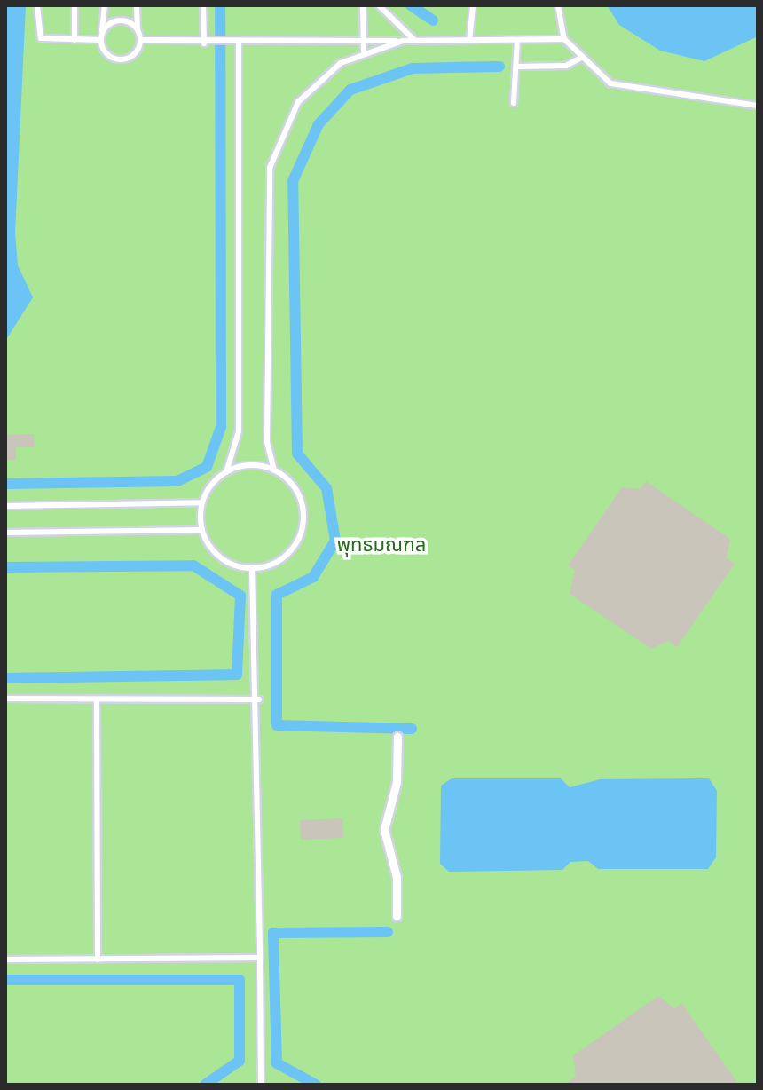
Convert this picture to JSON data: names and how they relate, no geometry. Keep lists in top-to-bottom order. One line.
{"parks":["พุทธมณฑล"]}
